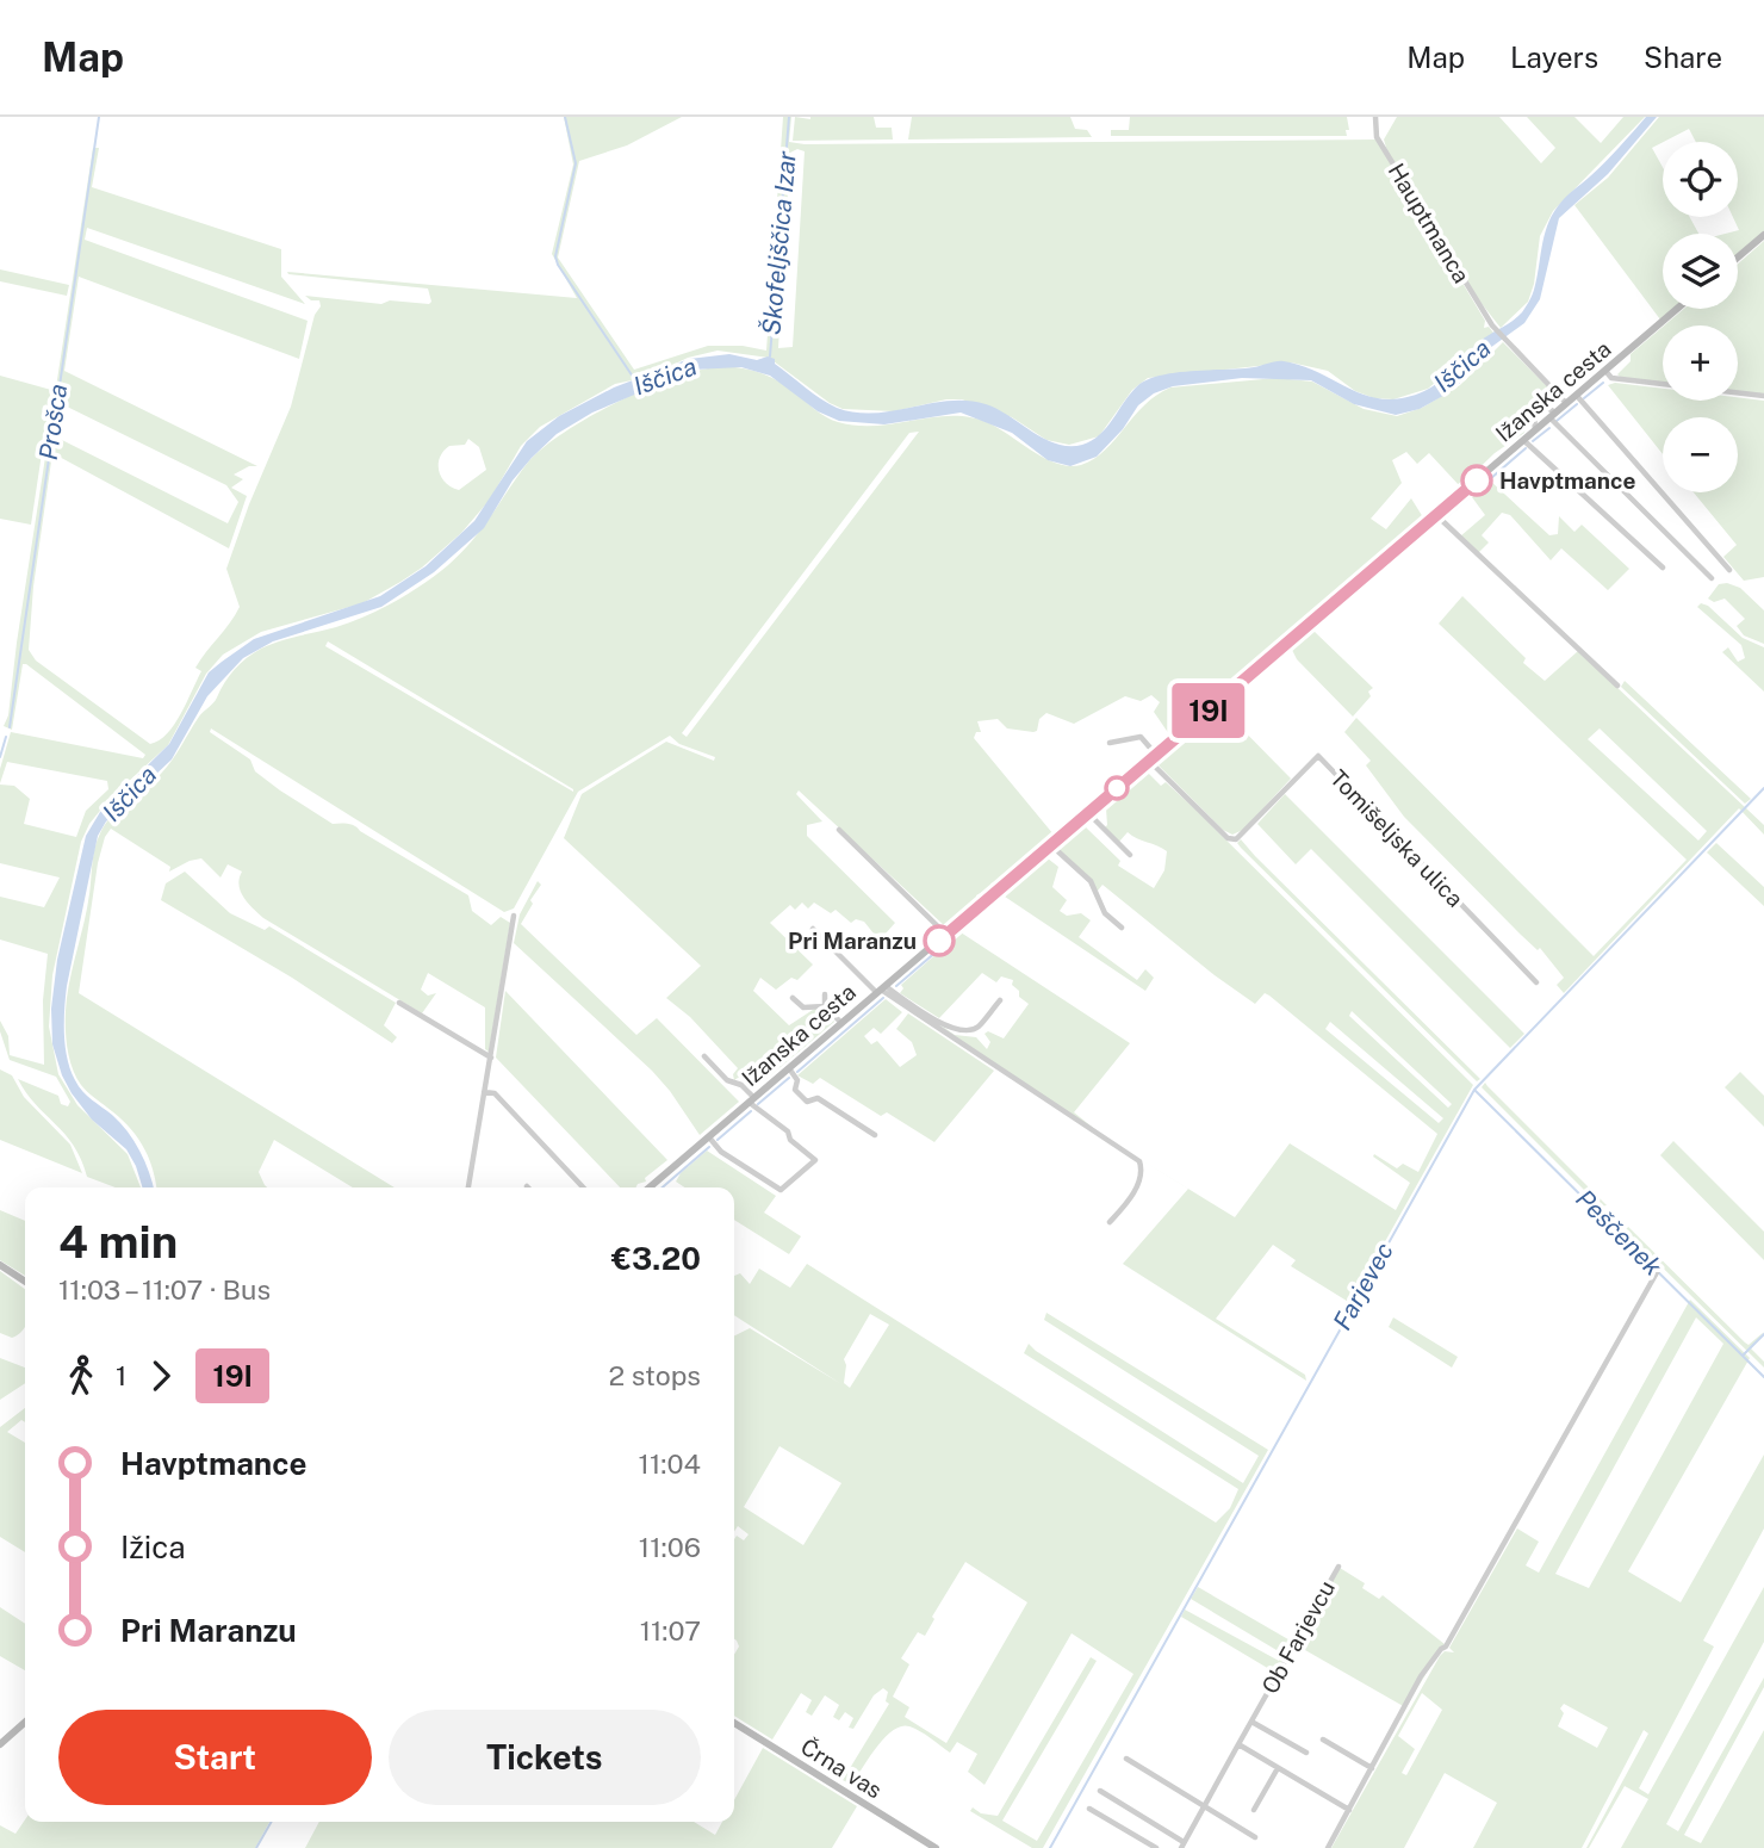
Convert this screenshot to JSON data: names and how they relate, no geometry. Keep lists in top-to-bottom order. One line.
{"streets":{"street":["Hauptmanca","Ižanska cesta","Tomišeljska ulica","Ob Farjevcu","Črna vas"]},"crossings":[["Hauptmanca","Ižanska cesta"],["Ižanska cesta","Tomišeljska ulica"]],"water":["Škofeljščica Izar","Iščica","Prošca","Peščenek","Farjevec"],"places":["Havptmance","Pri Maranzu"],"lines":["bus line 19I"],"page":{"header":"Map","nav":["Map","Layers","Share"],"on_map":"19I","map_buttons":["+","−"],"heading":["4 min","11:03 – 11:07 · Bus","€3.20"],"legs":["1","19I","2 stops"],"list":[{"name":"Havptmance","value":"11:04"},{"name":"Ižica","value":"11:06"},{"name":"Pri Maranzu","value":"11:07"}],"buttons":["Start","Tickets"]}}
